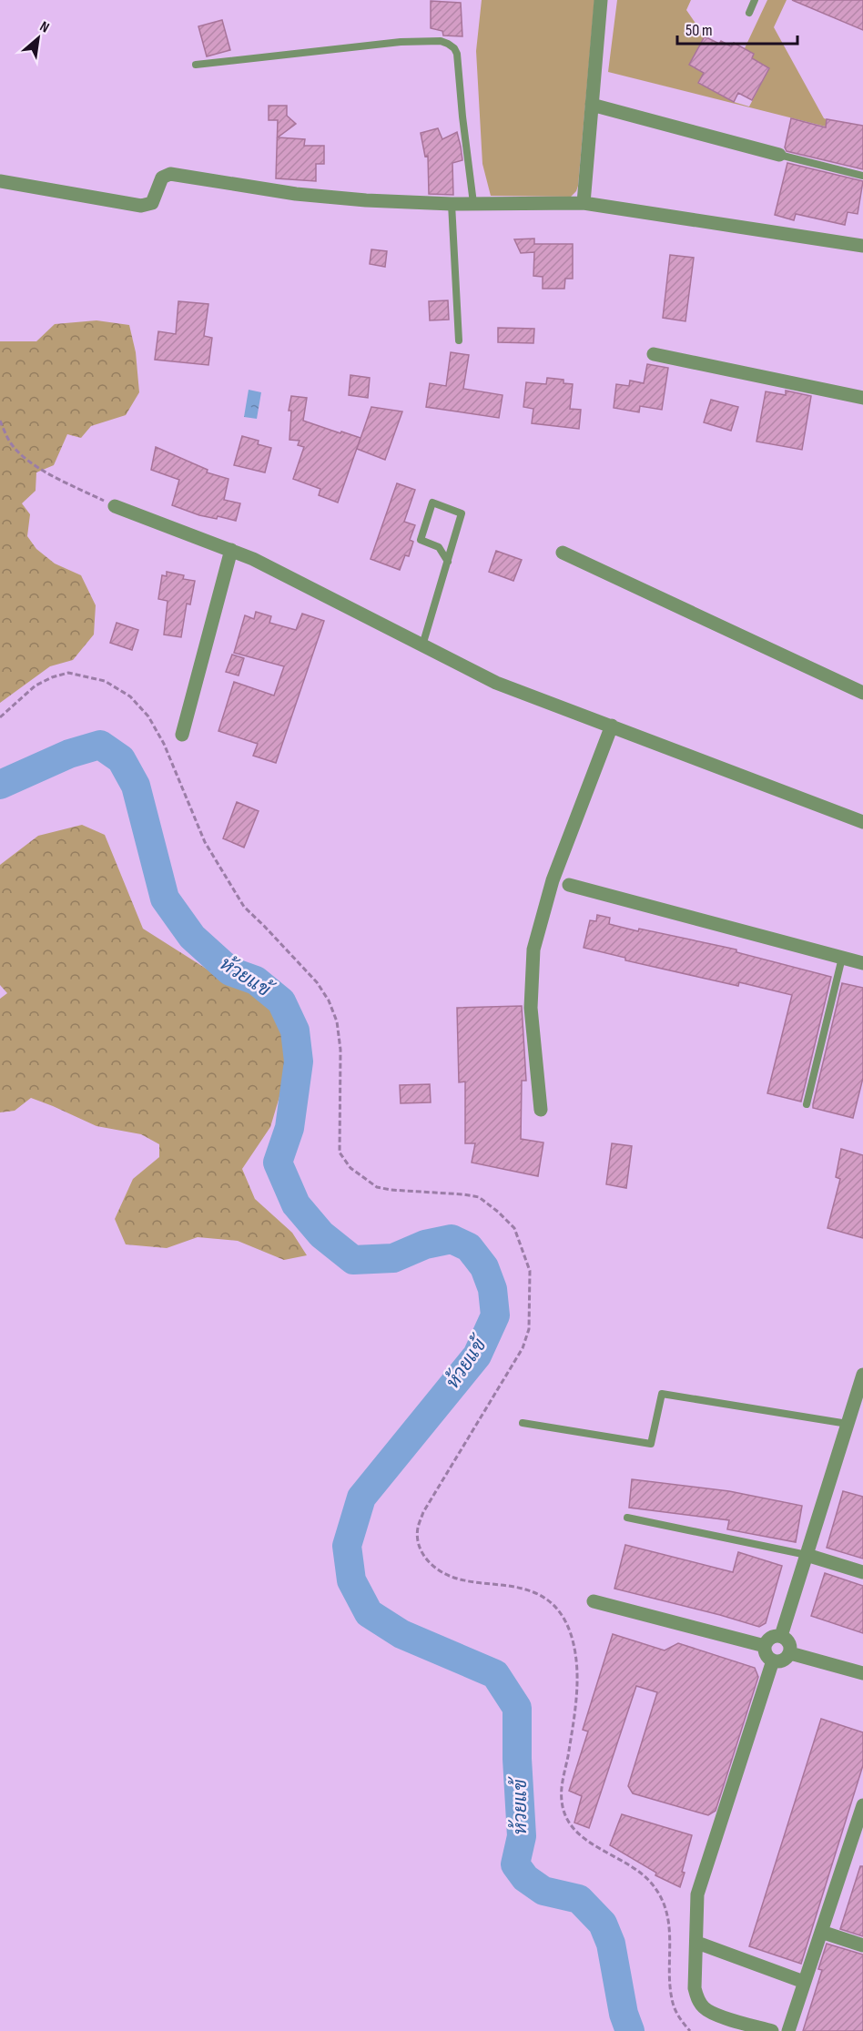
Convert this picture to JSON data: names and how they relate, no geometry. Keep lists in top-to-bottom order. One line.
{"water":["ห้วยแข้"],"scale_bar":"50 m","north":"top right"}
